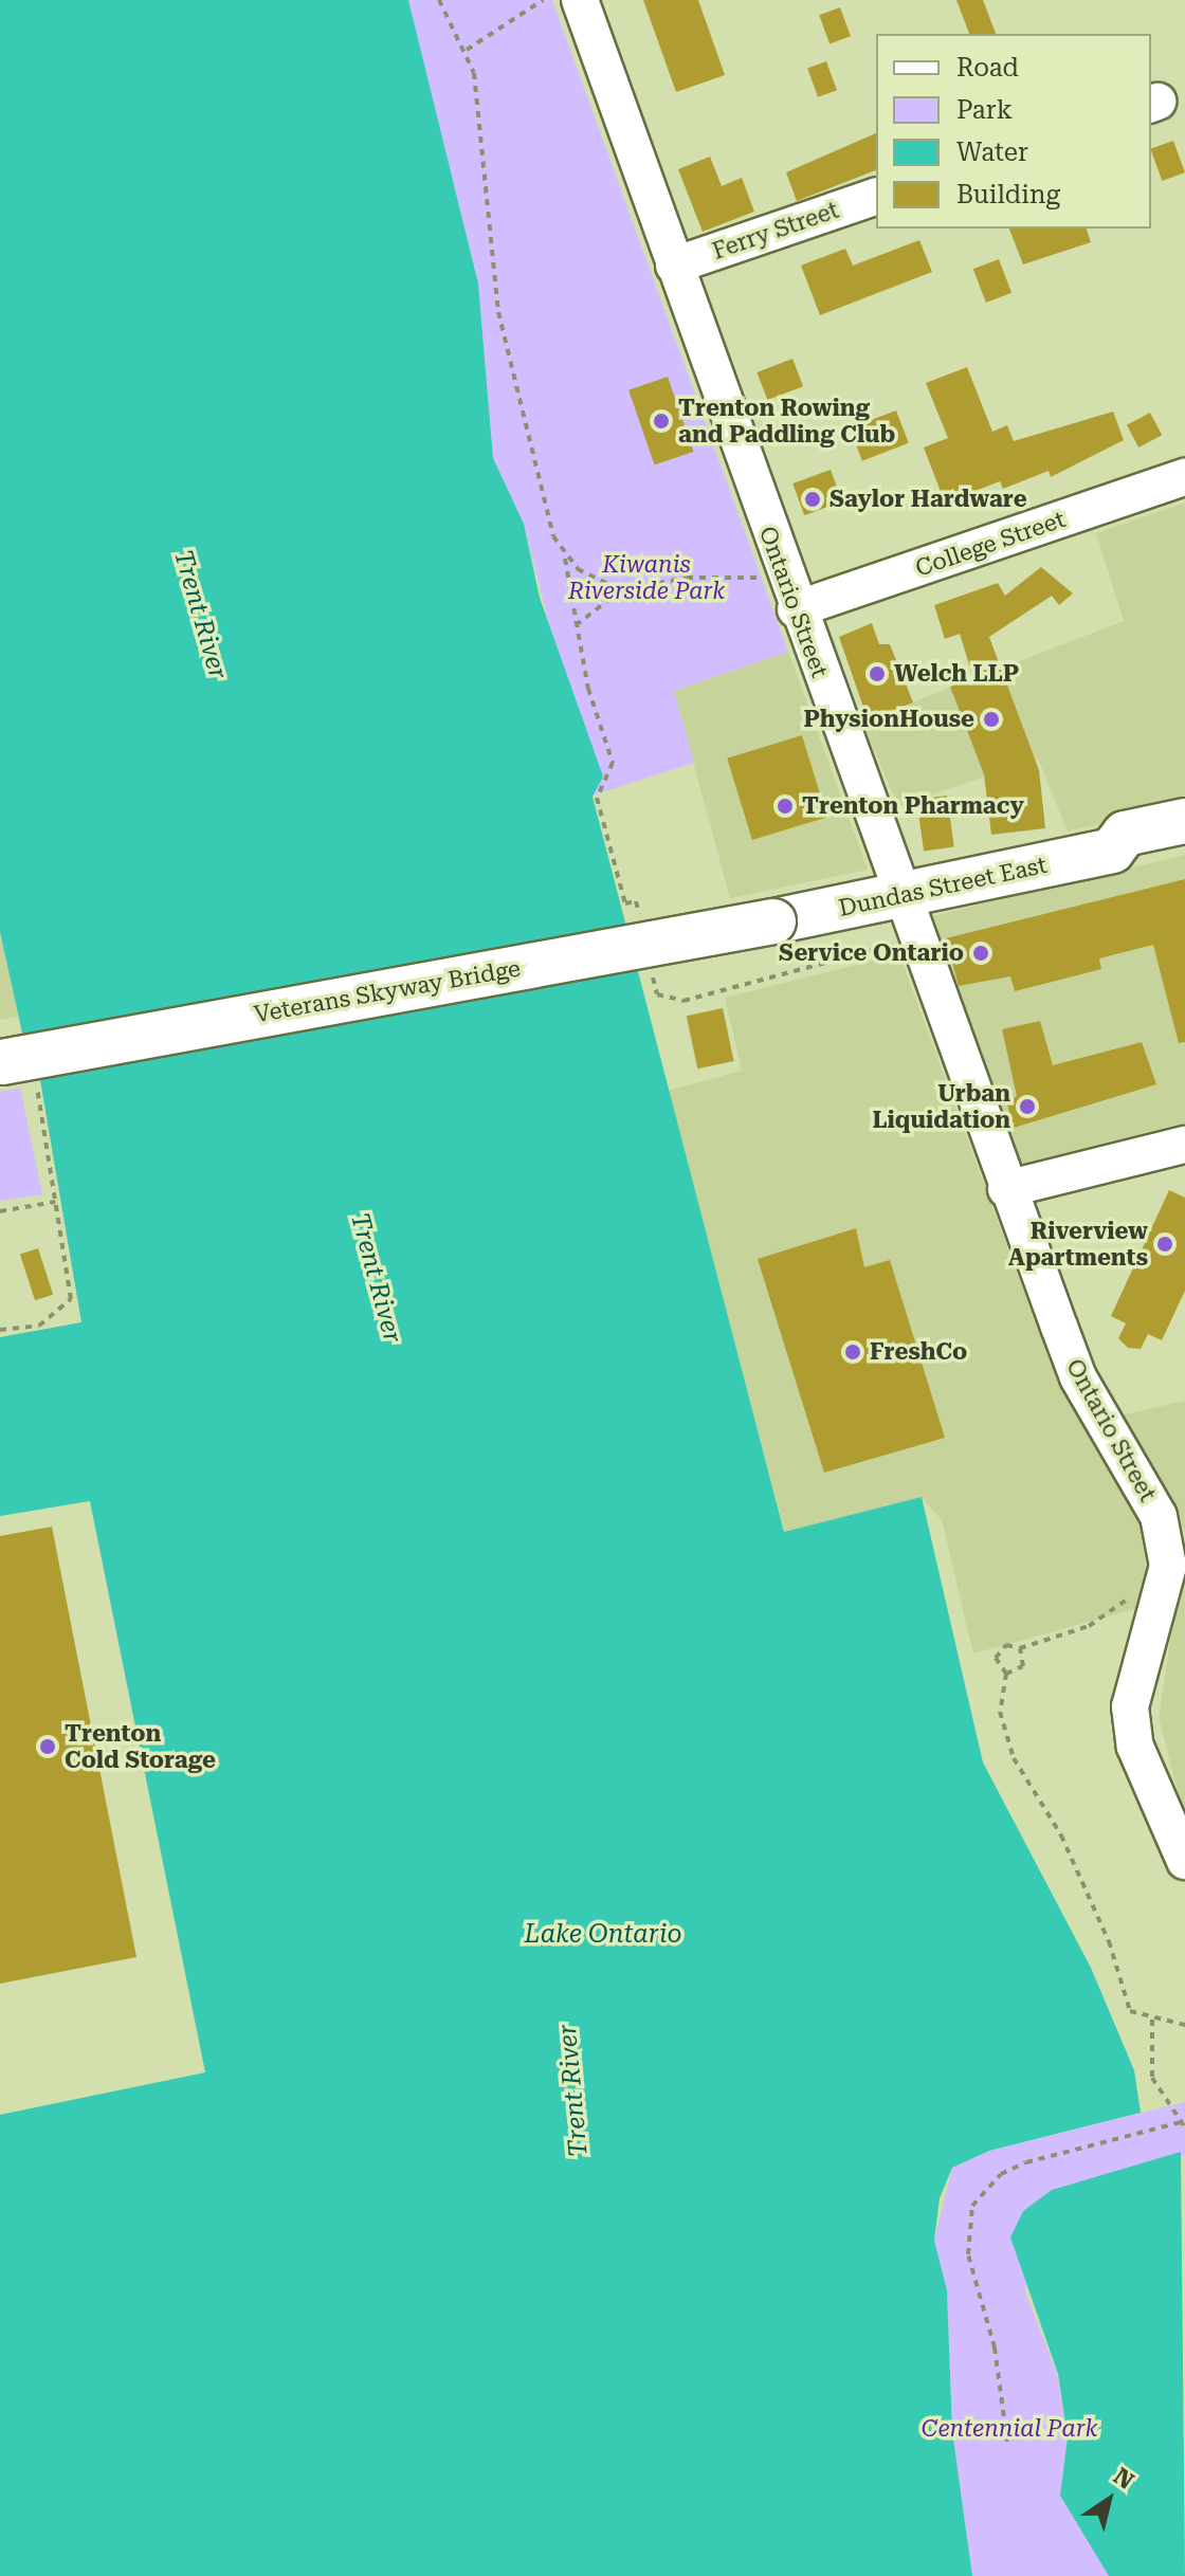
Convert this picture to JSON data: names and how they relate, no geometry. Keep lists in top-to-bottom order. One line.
{"streets":{"main road":["Dundas Street East","Veterans Skyway Bridge"],"street":["Ferry Street","College Street","Ontario Street"]},"crossings":[["Ferry Street","Ontario Street"],["College Street","Ontario Street"],["Ontario Street","Dundas Street East"],["Dundas Street East","Veterans Skyway Bridge"]],"water":["Trent River","Lake Ontario"],"parks":["Kiwanis Riverside Park","Centennial Park"],"places":["Trenton Rowing and Paddling Club","Saylor Hardware","Welch LLP","PhysionHouse","Trenton Pharmacy","Service Ontario","Urban Liquidation","Riverview Apartments","FreshCo","Trenton Cold Storage"],"legend":["Road","Park","Water","Building"],"north":"top right"}
